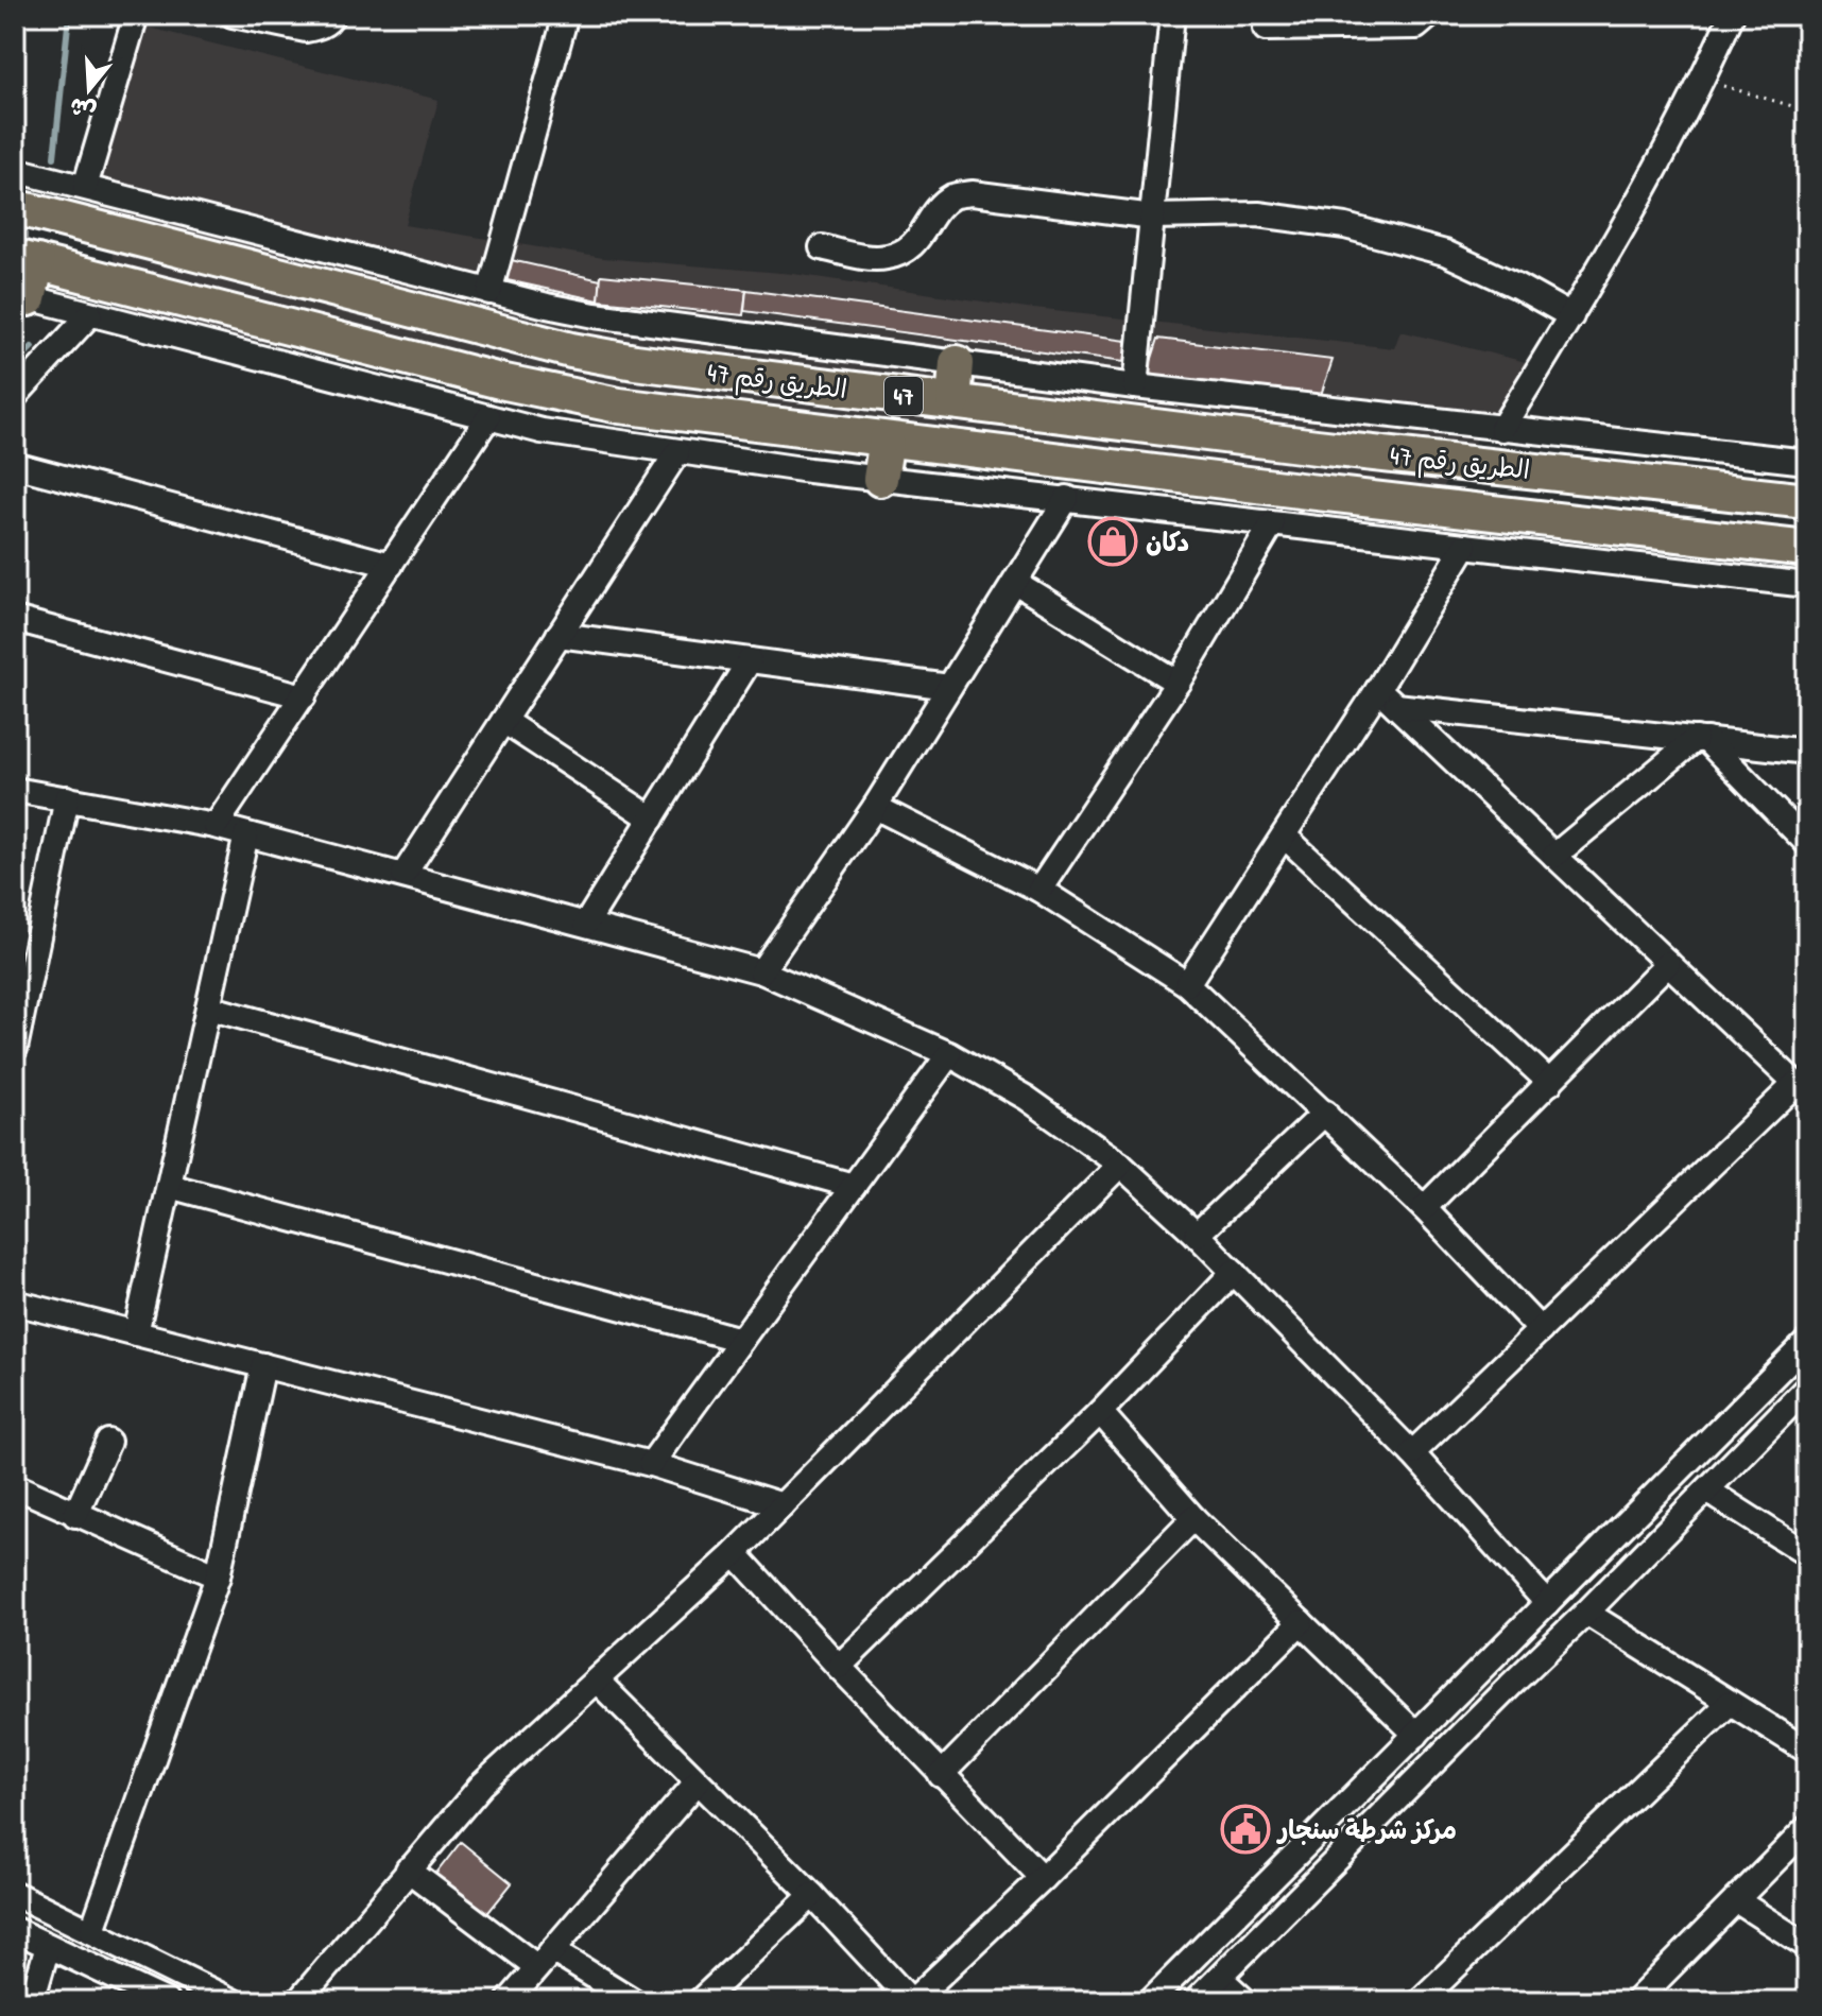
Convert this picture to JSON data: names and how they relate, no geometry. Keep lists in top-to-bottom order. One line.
{"streets":{"highway":["الطريق رقم 47","47"]},"places":{"shop":["دكان"],"public building":["مركز شرطة سنجار"]},"north":"bottom"}
